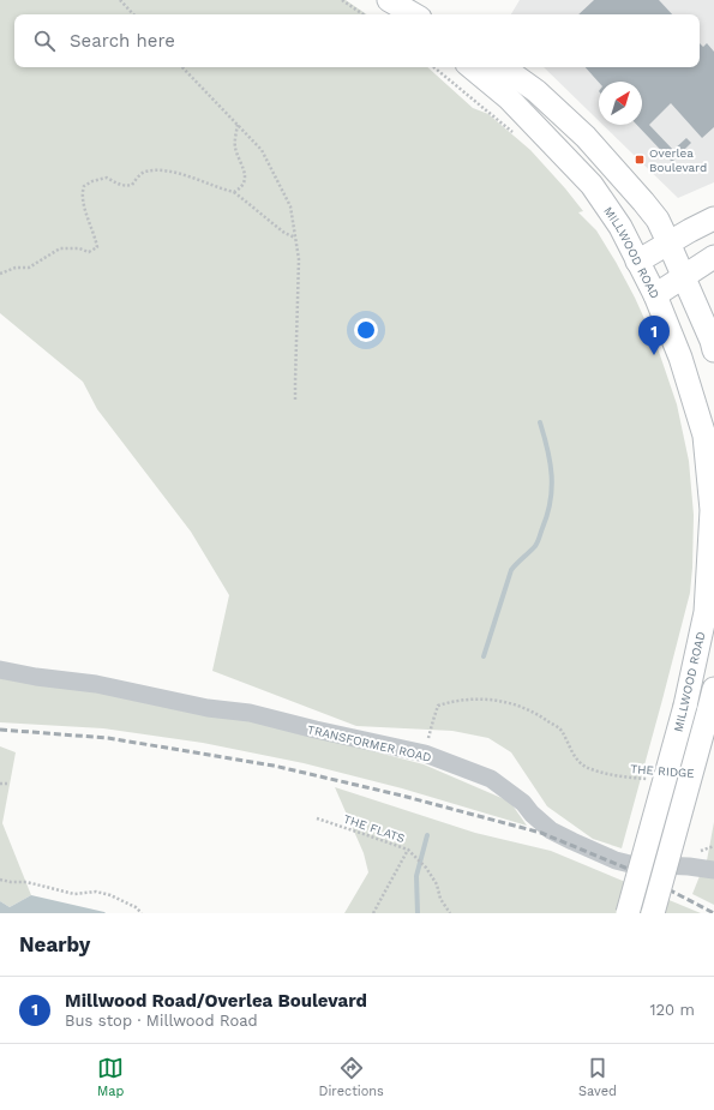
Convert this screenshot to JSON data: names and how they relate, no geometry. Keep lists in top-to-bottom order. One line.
{"streets":{"main road":["MILLWOOD ROAD"],"lane":["TRANSFORMER ROAD"],"path":["THE RIDGE","THE FLATS"]},"crossings":[["TRANSFORMER ROAD","THE RIDGE"]],"places":{"transit":["Overlea Boulevard"]},"north":"top right","page":{"search":"Search here","pins":"1","heading":"Nearby","list":[{"mark":"1","name":"Millwood Road/Overlea Boulevard","note":"Bus stop · Millwood Road","value":"120 m"}],"nav":["Map","Directions","Saved"]}}
